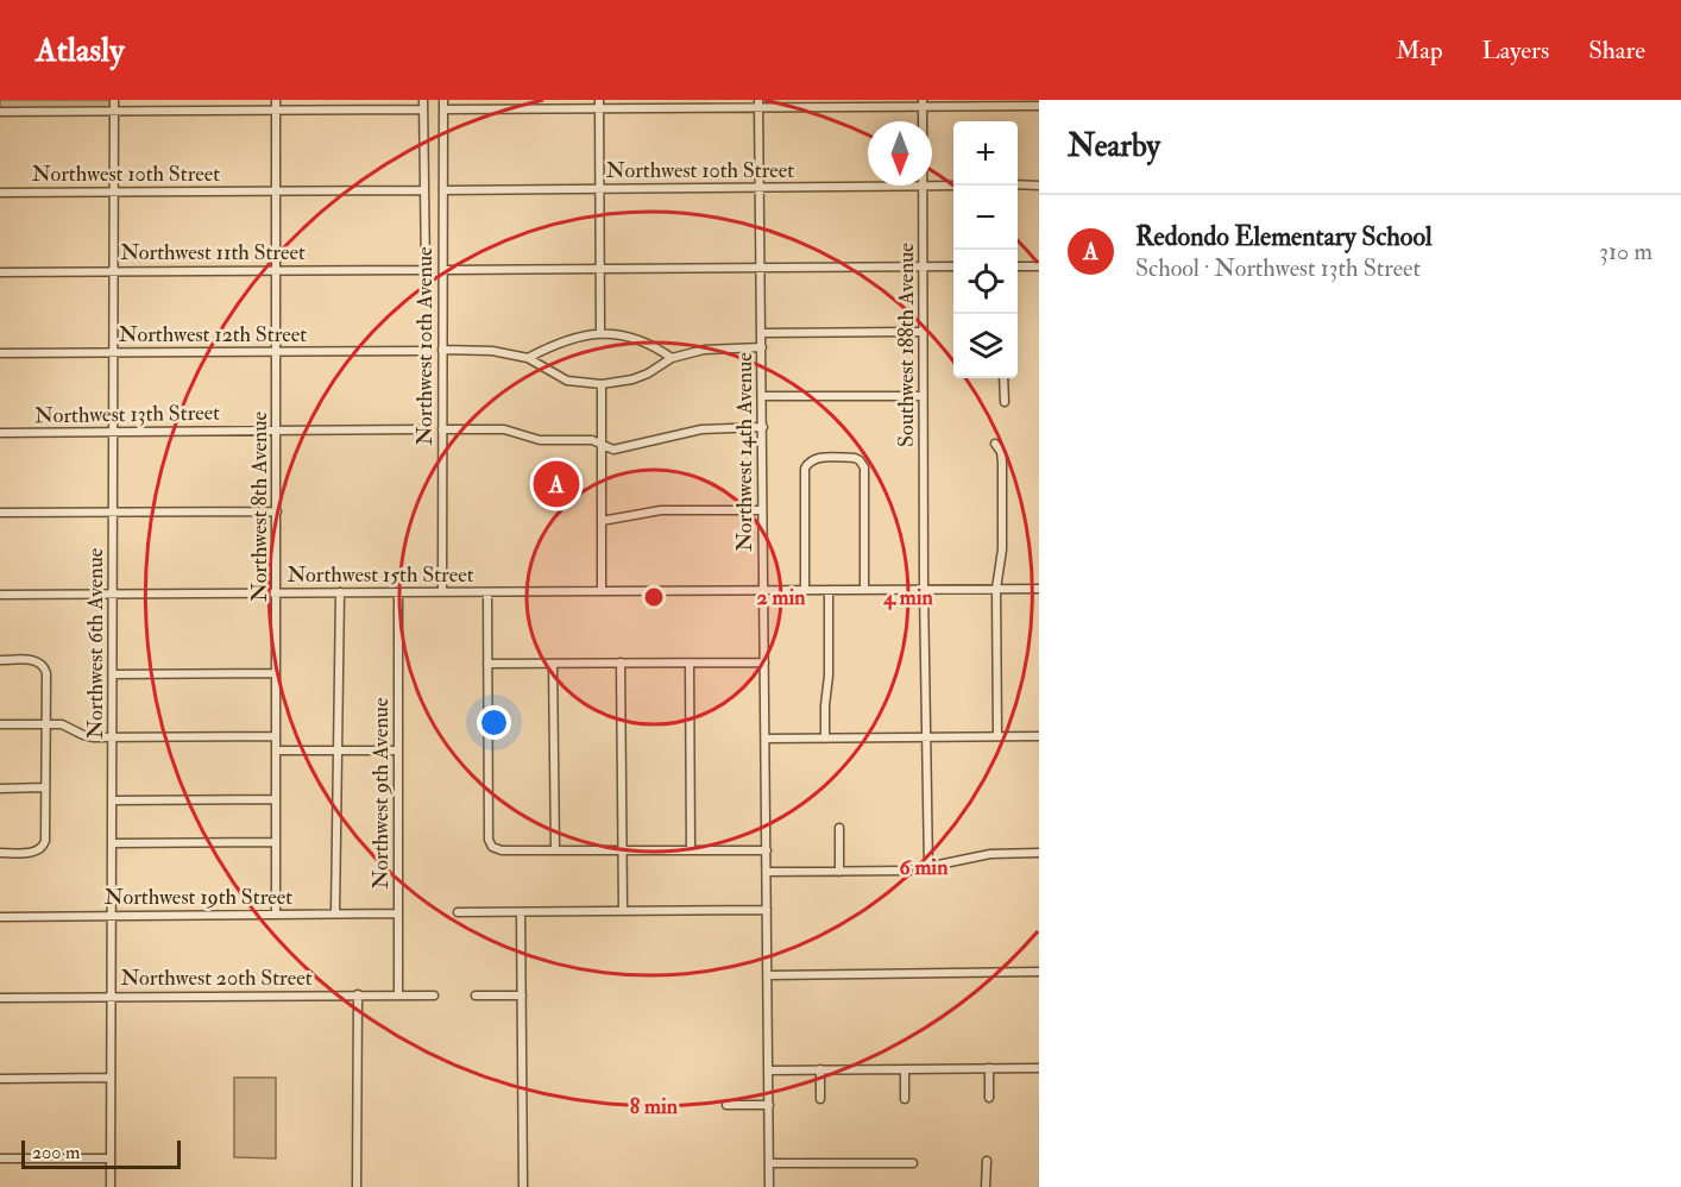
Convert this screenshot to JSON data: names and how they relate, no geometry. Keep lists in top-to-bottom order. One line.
{"streets":{"street":["Northwest 10th Street","Northwest 11th Street","Northwest 12th Street","Southwest 188th Avenue","Northwest 10th Avenue","Northwest 13th Street","Northwest 14th Avenue","Northwest 8th Avenue","Northwest 15th Street","Northwest 6th Avenue","Northwest 9th Avenue","Northwest 19th Street","Northwest 20th Street"]},"crossings":[["Northwest 10th Street","Northwest 11th Street"],["Northwest 10th Street","Southwest 188th Avenue"],["Northwest 10th Street","Northwest 10th Avenue"],["Northwest 10th Street","Northwest 14th Avenue"],["Northwest 10th Street","Northwest 8th Avenue"],["Northwest 10th Street","Northwest 6th Avenue"],["Northwest 11th Street","Northwest 8th Avenue"],["Northwest 11th Street","Northwest 6th Avenue"],["Northwest 12th Street","Northwest 8th Avenue"],["Northwest 12th Street","Northwest 6th Avenue"],["Southwest 188th Avenue","Northwest 15th Street"],["Northwest 10th Avenue","Northwest 15th Street"],["Northwest 13th Street","Northwest 8th Avenue"],["Northwest 13th Street","Northwest 6th Avenue"],["Northwest 14th Avenue","Northwest 15th Street"],["Northwest 8th Avenue","Northwest 15th Street"],["Northwest 8th Avenue","Northwest 19th Street"],["Northwest 15th Street","Northwest 6th Avenue"],["Northwest 15th Street","Northwest 9th Avenue"],["Northwest 6th Avenue","Northwest 19th Street"],["Northwest 6th Avenue","Northwest 20th Street"],["Northwest 9th Avenue","Northwest 19th Street"],["Northwest 9th Avenue","Northwest 20th Street"]],"scale_bar":"200 m","north":"bottom","page":{"header":"Atlasly","nav":["Map","Layers","Share"],"heading":"Nearby","map_buttons":["+","−"],"list":[{"mark":"A","name":"Redondo Elementary School","note":"School · Northwest 13th Street","value":"310 m"}],"pins":"A","scale":"200 m"},"rings":["2 min","4 min","6 min","8 min"]}
